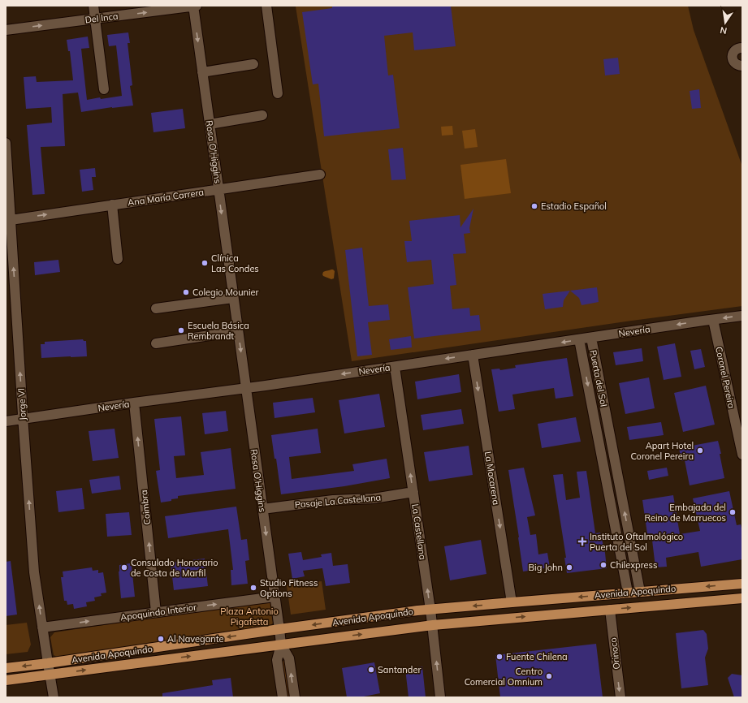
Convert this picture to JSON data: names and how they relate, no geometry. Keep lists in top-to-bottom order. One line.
{"streets":{"main road":["Avenida Apoquindo"],"street":["Del Inca","Rosa O'Higgins","Ana María Carrera","Nevería","Coronel Pereira","Puerta del Sol","Jorge VI","La Macarena","Pasaje La Castellana","Coimbra","La Castellana","Apoquindo Interior","Orinoco"]},"crossings":[["Del Inca","Rosa O'Higgins"],["Rosa O'Higgins","Ana María Carrera"],["Rosa O'Higgins","Nevería"],["Rosa O'Higgins","Pasaje La Castellana"],["Rosa O'Higgins","Avenida Apoquindo"],["Rosa O'Higgins","Apoquindo Interior"],["Ana María Carrera","Jorge VI"],["Nevería","Coronel Pereira"],["Nevería","Puerta del Sol"],["Nevería","Jorge VI"],["Nevería","La Macarena"],["Nevería","Coimbra"],["Nevería","La Castellana"],["Puerta del Sol","Avenida Apoquindo"],["Jorge VI","Avenida Apoquindo"],["Jorge VI","Apoquindo Interior"],["La Macarena","Avenida Apoquindo"],["Pasaje La Castellana","La Castellana"],["Coimbra","Apoquindo Interior"],["La Castellana","Avenida Apoquindo"],["Avenida Apoquindo","Orinoco"]],"one_way":["Del Inca","Rosa O'Higgins","Nevería","Jorge VI","La Macarena","Coimbra","La Castellana","Apoquindo Interior","Orinoco"],"parks":["Plaza Antonio Pigafetta"],"places":{"other":["Estadio Español","Clínica Las Condes","Colegio Mounier","Escuela Básica Rembrandt","Apart Hotel Coronel Pereira","Embajada del Reino de Marruecos","Chilexpress","Consulado Honorario de Costa de Marfil","Big John","Studio Fitness Options","Al Navegante","Fuente Chilena","Santander","Centro Comercial Omnium"],"health":["Instituto Oftalmológico Puerta del Sol"]},"north":"bottom"}
